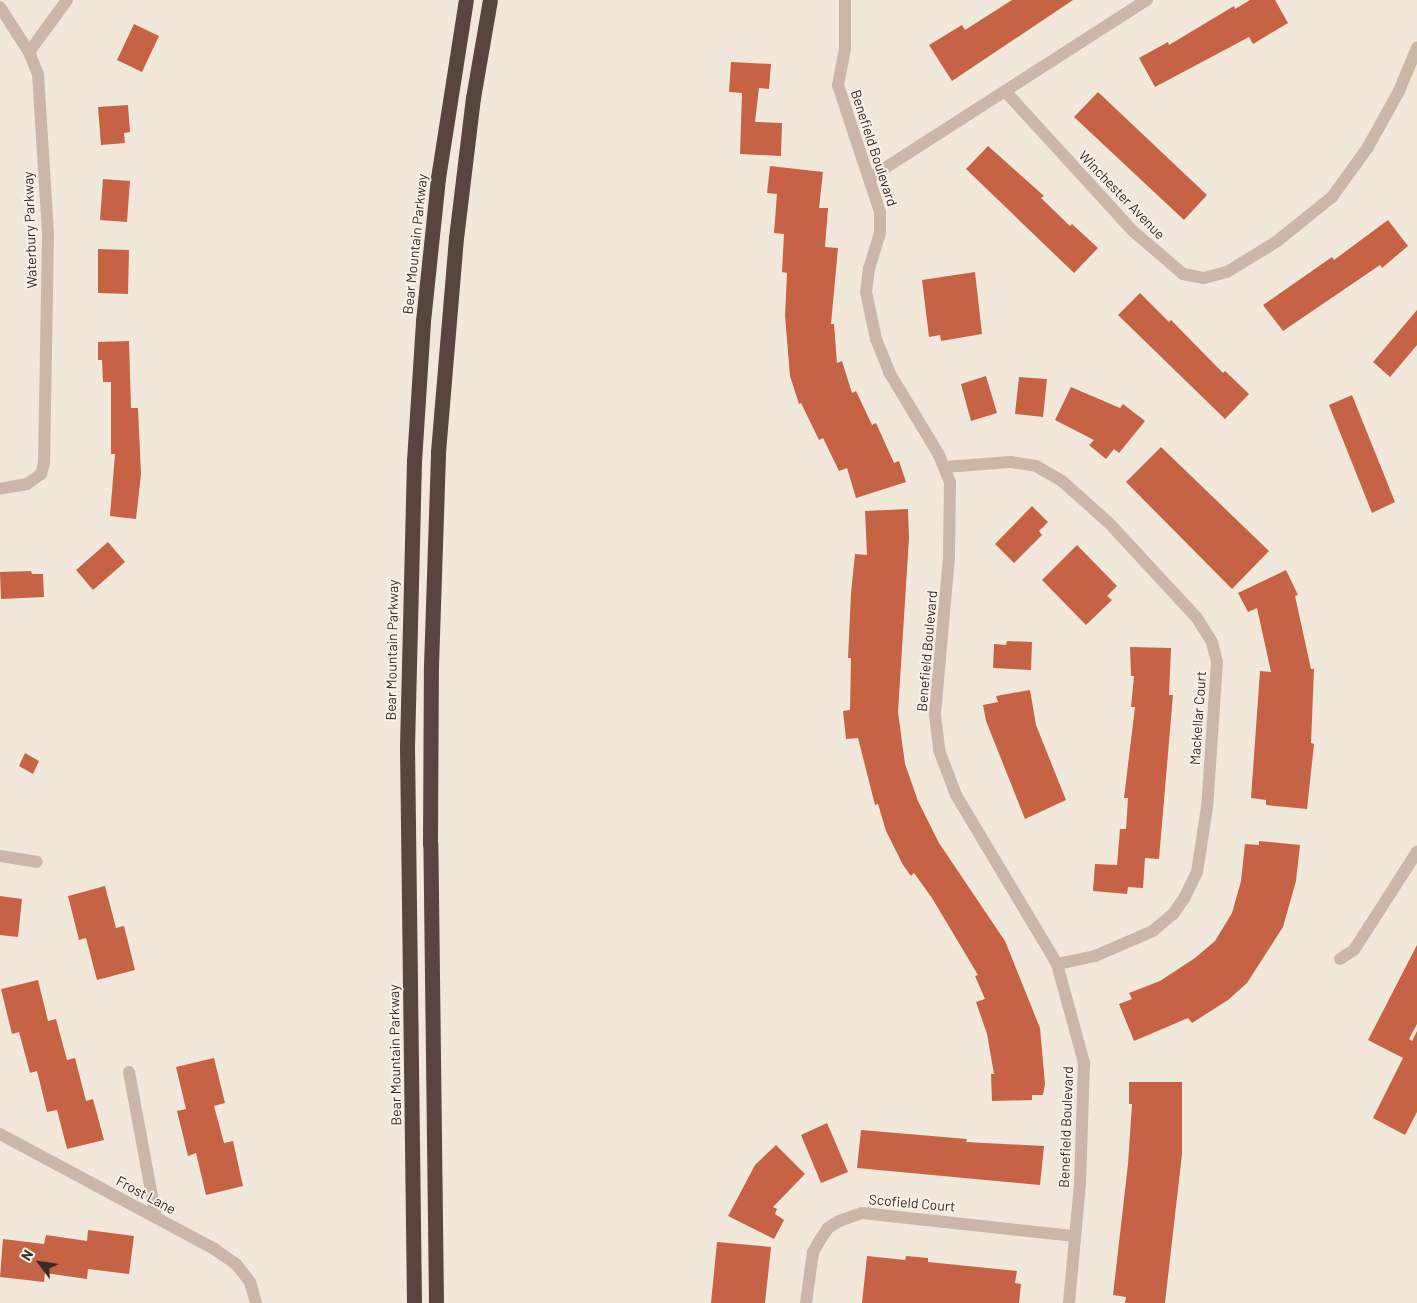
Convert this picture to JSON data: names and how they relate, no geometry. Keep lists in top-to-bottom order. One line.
{"streets":{"highway":["Bear Mountain Parkway"],"street":["Benefield Boulevard","Winchester Avenue","Waterbury Parkway","Mackellar Court","Frost Lane","Scofield Court"]},"crossings":[["Benefield Boulevard","Mackellar Court"],["Benefield Boulevard","Scofield Court"]],"north":"top left"}
